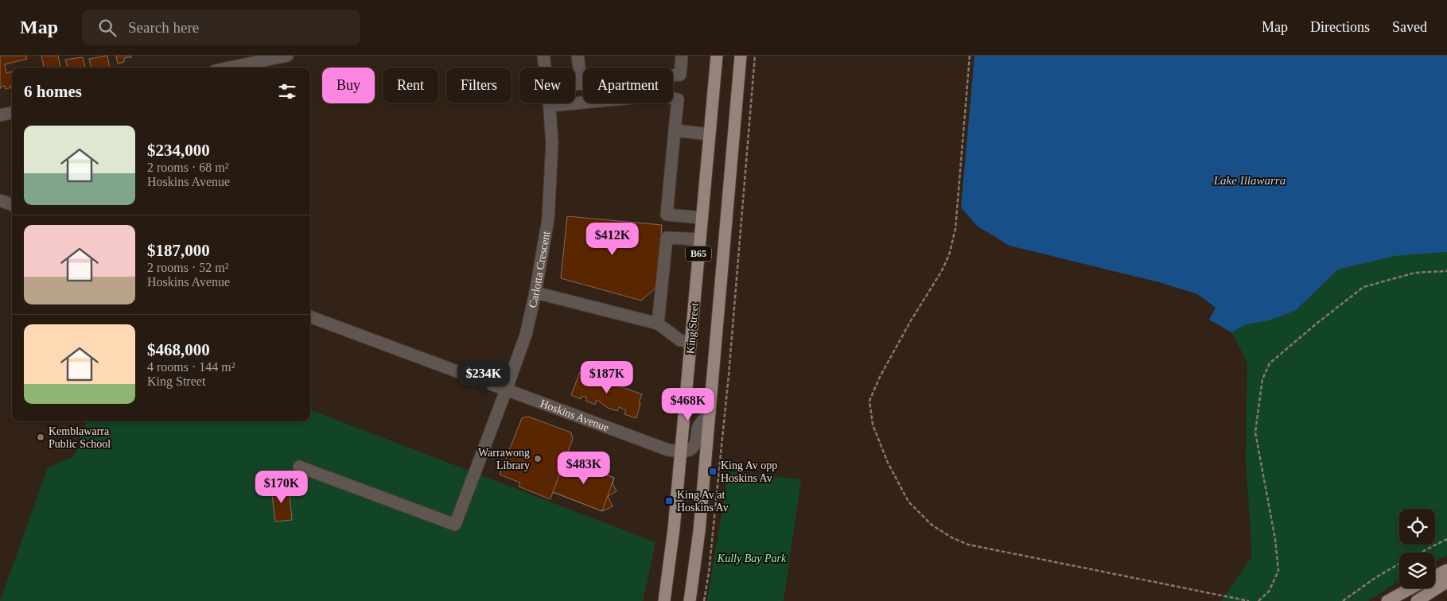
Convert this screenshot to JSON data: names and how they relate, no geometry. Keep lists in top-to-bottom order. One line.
{"streets":{"main road":["B65","King Street"],"street":["Carlotta Crescent","Hoskins Avenue"]},"crossings":[["Carlotta Crescent","Hoskins Avenue"],["King Street","Hoskins Avenue"]],"water":["Lake Illawarra"],"parks":["Kully Bay Park"],"places":{"other":["Kemblawarra Public School","Warrawong Library"],"transit":["King Av opp Hoskins Av","King Av at Hoskins Av"]},"page":{"header":"Map","search":"Search here","nav":["Map","Directions","Saved"],"chip":["Buy","Rent","Filters","New","Apartment"],"heading":"6 homes","list":[{"name":"$234,000","note":"2 rooms · 68 m² · Hoskins Avenue"},{"name":"$187,000","note":"2 rooms · 52 m² · Hoskins Avenue"},{"name":"$468,000","note":"4 rooms · 144 m² · King Street"}],"price":["$412K","$234K","$187K","$468K","$483K","$170K"]}}
